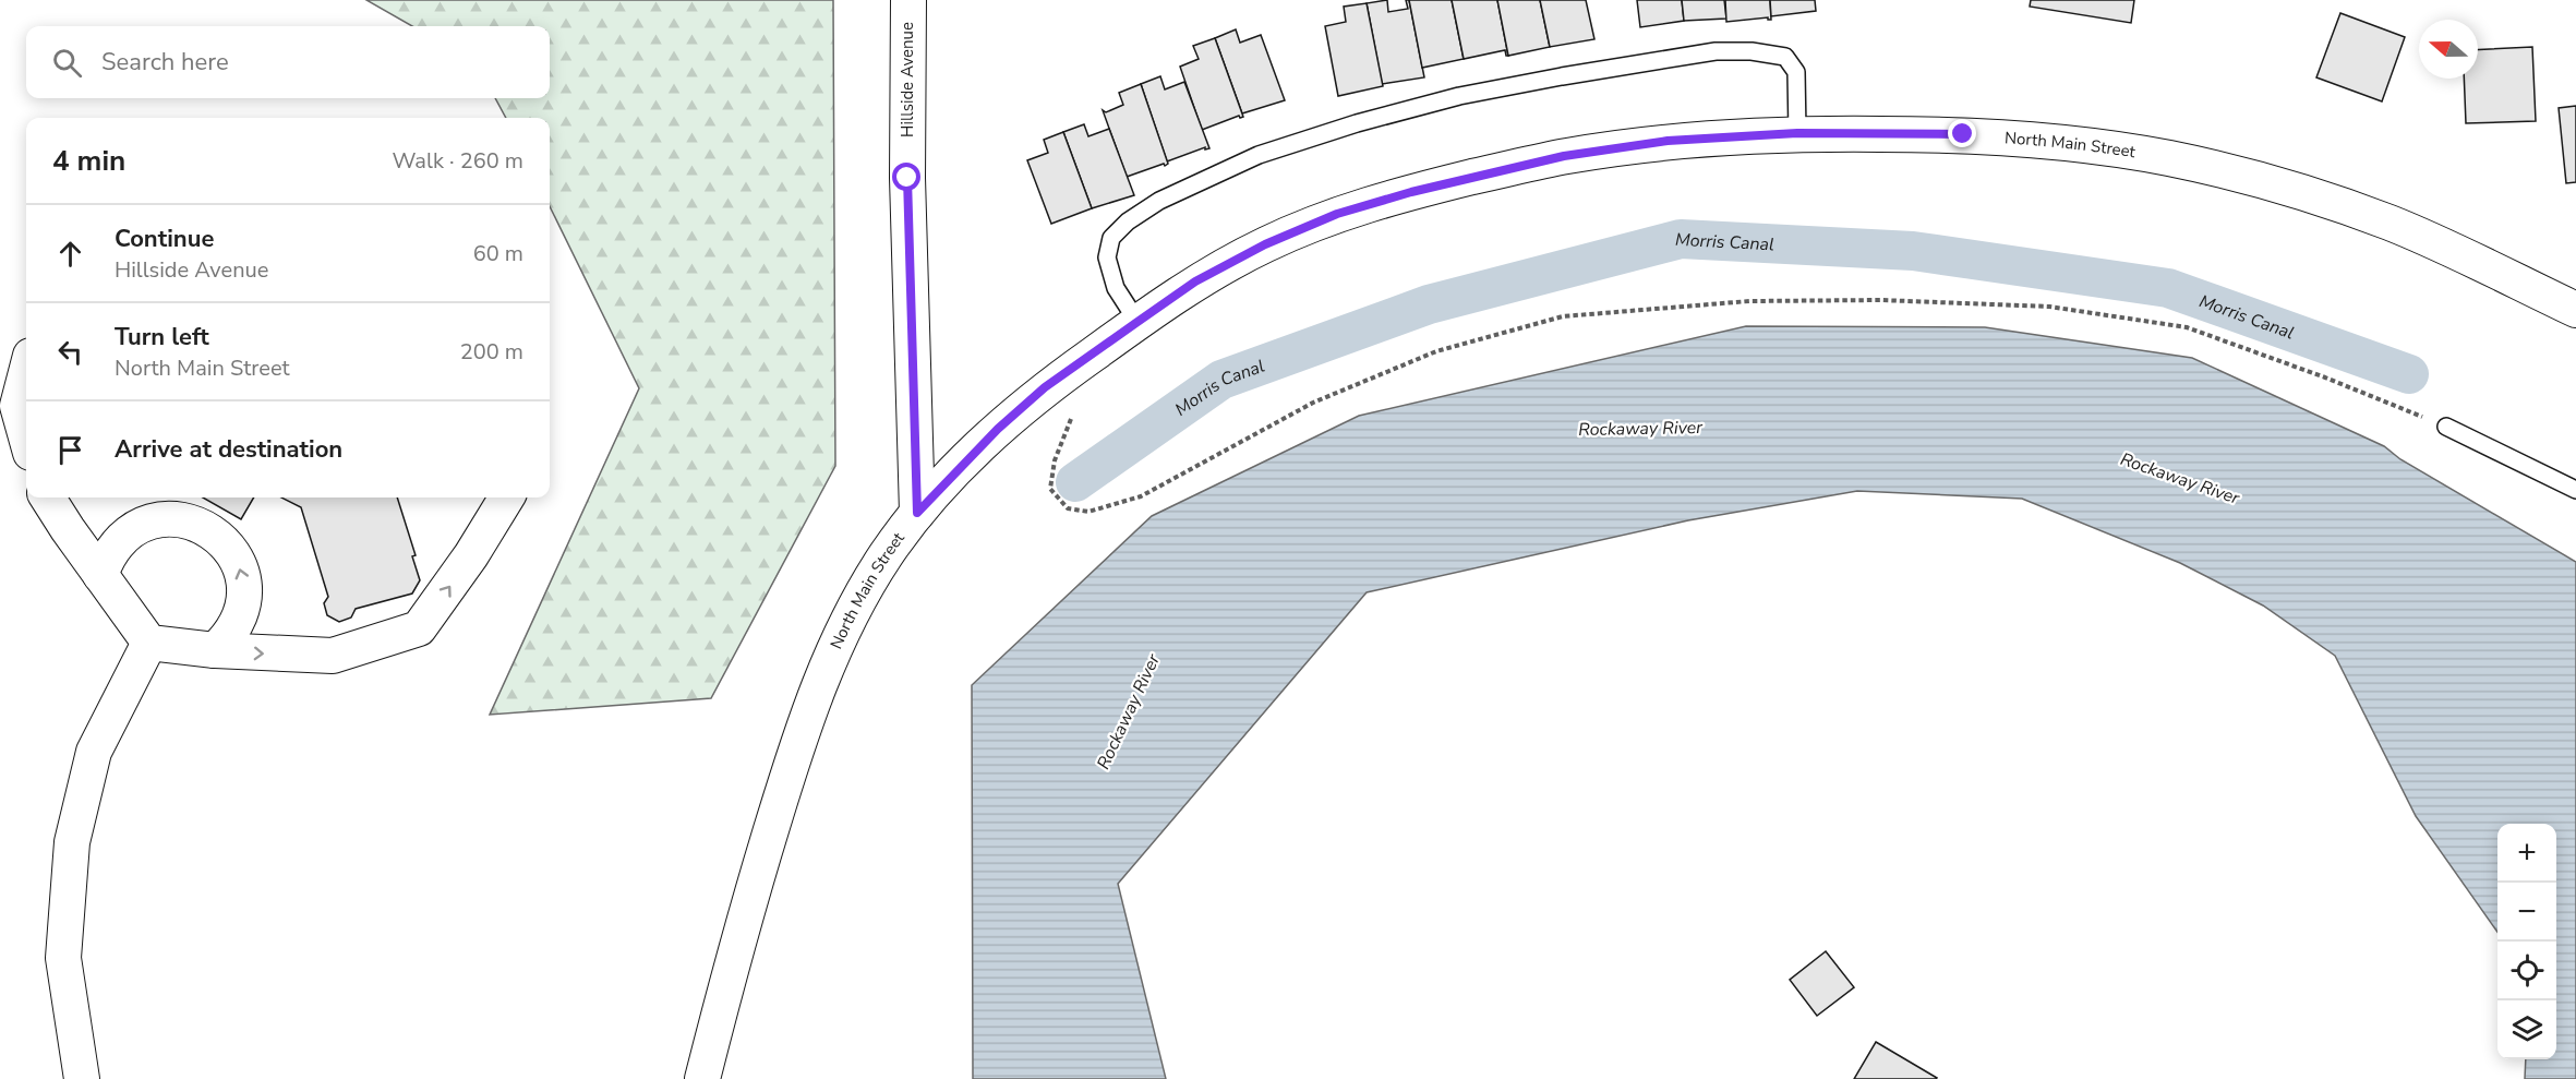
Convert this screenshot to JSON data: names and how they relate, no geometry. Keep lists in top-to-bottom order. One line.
{"streets":{"street":["Hillside Avenue","North Main Street"]},"crossings":[["Hillside Avenue","North Main Street"]],"water":["Morris Canal","Rockaway River"],"north":"left","page":{"search":"Search here","heading":["4 min","Walk · 260 m"],"list":[["Continue","Hillside Avenue","60 m"],["Turn left","North Main Street","200 m"],"Arrive at destination"],"map_buttons":["+","−"]}}
